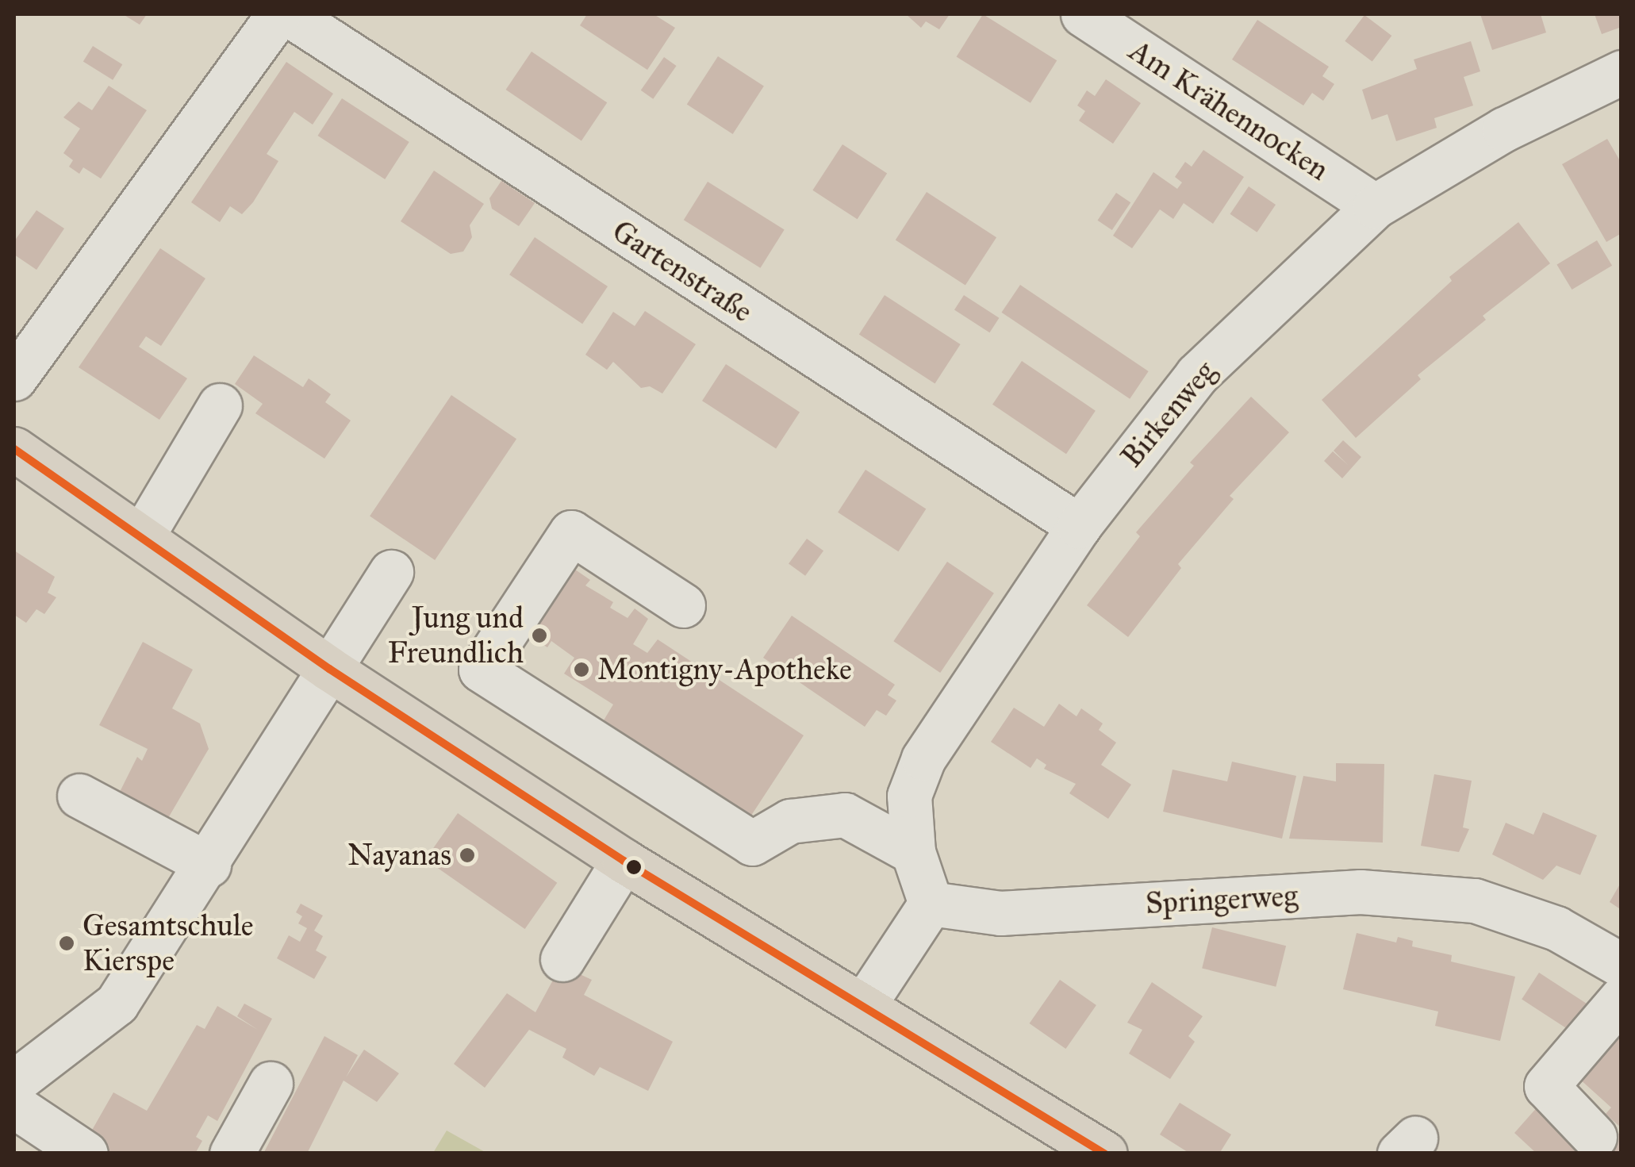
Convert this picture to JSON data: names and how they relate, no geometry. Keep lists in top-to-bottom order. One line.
{"streets":{"street":["Am Krähennocken","Gartenstraße","Birkenweg","Springerweg"]},"crossings":[["Am Krähennocken","Birkenweg"],["Gartenstraße","Birkenweg"],["Birkenweg","Springerweg"]],"places":["Jung und Freundlich","Montigny-Apotheke","Nayanas","Gesamtschule Kierspe"]}
